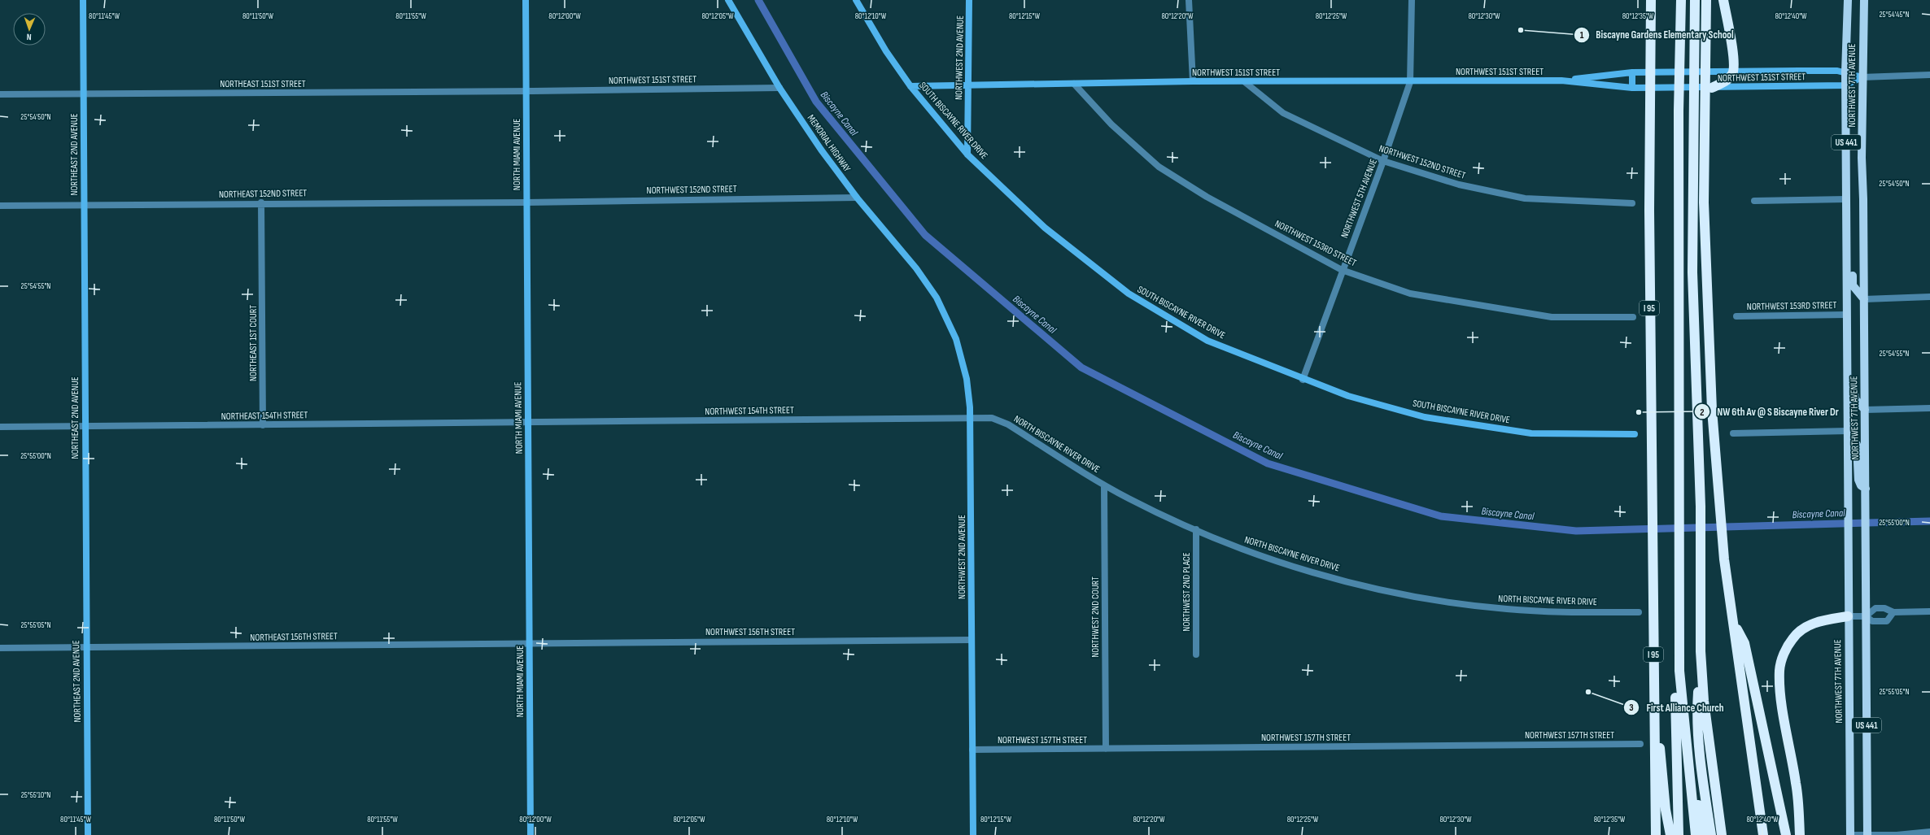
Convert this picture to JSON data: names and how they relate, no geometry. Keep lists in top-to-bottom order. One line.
{"streets":{"highway":["I 95"],"main road":["NORTHWEST 7TH AVENUE","US 441"],"street":["NORTHWEST 2ND AVENUE","NORTHWEST 151ST STREET","NORTHEAST 151ST STREET","SOUTH BISCAYNE RIVER DRIVE","MEMORIAL HIGHWAY","NORTHEAST 2ND AVENUE","NORTH MIAMI AVENUE","NORTHWEST 152ND STREET","NORTHEAST 152ND STREET","NORTHWEST 5TH AVENUE","NORTHWEST 153RD STREET","NORTHEAST 1ST COURT","NORTHWEST 154TH STREET","NORTHEAST 154TH STREET","NORTH BISCAYNE RIVER DRIVE","NORTHWEST 2ND PLACE","NORTHWEST 2ND COURT","NORTHWEST 156TH STREET","NORTHEAST 156TH STREET","NORTHWEST 157TH STREET"]},"crossings":[["NORTHWEST 2ND AVENUE","NORTHWEST 151ST STREET"],["NORTHWEST 2ND AVENUE","SOUTH BISCAYNE RIVER DRIVE"],["NORTHWEST 2ND AVENUE","MEMORIAL HIGHWAY"],["NORTHWEST 2ND AVENUE","NORTHWEST 154TH STREET"],["NORTHWEST 2ND AVENUE","NORTH BISCAYNE RIVER DRIVE"],["NORTHWEST 2ND AVENUE","NORTHWEST 156TH STREET"],["NORTHWEST 2ND AVENUE","NORTHWEST 157TH STREET"],["NORTHWEST 151ST STREET","NORTHEAST 151ST STREET"],["NORTHWEST 151ST STREET","NORTHWEST 7TH AVENUE"],["NORTHWEST 151ST STREET","SOUTH BISCAYNE RIVER DRIVE"],["NORTHWEST 151ST STREET","MEMORIAL HIGHWAY"],["NORTHWEST 151ST STREET","NORTH MIAMI AVENUE"],["NORTHWEST 151ST STREET","NORTHWEST 152ND STREET"],["NORTHWEST 151ST STREET","NORTHWEST 5TH AVENUE"],["NORTHWEST 151ST STREET","NORTHWEST 153RD STREET"],["NORTHEAST 151ST STREET","NORTHEAST 2ND AVENUE"],["NORTHEAST 151ST STREET","NORTH MIAMI AVENUE"],["NORTHWEST 7TH AVENUE","NORTHWEST 153RD STREET"],["SOUTH BISCAYNE RIVER DRIVE","NORTHWEST 5TH AVENUE"],["MEMORIAL HIGHWAY","NORTHWEST 152ND STREET"],["NORTHEAST 2ND AVENUE","NORTHEAST 152ND STREET"],["NORTHEAST 2ND AVENUE","NORTHEAST 154TH STREET"],["NORTHEAST 2ND AVENUE","NORTHEAST 156TH STREET"],["NORTH MIAMI AVENUE","NORTHWEST 152ND STREET"],["NORTH MIAMI AVENUE","NORTHEAST 152ND STREET"],["NORTH MIAMI AVENUE","NORTHWEST 154TH STREET"],["NORTH MIAMI AVENUE","NORTHEAST 154TH STREET"],["NORTH MIAMI AVENUE","NORTHWEST 156TH STREET"],["NORTH MIAMI AVENUE","NORTHEAST 156TH STREET"],["NORTHWEST 152ND STREET","NORTHEAST 152ND STREET"],["NORTHWEST 152ND STREET","NORTHWEST 5TH AVENUE"],["NORTHEAST 152ND STREET","NORTHEAST 1ST COURT"],["NORTHWEST 5TH AVENUE","NORTHWEST 153RD STREET"],["NORTHEAST 1ST COURT","NORTHEAST 154TH STREET"],["NORTHWEST 154TH STREET","NORTHEAST 154TH STREET"],["NORTHWEST 154TH STREET","NORTH BISCAYNE RIVER DRIVE"],["NORTH BISCAYNE RIVER DRIVE","NORTHWEST 2ND PLACE"],["NORTH BISCAYNE RIVER DRIVE","NORTHWEST 2ND COURT"],["NORTHWEST 2ND COURT","NORTHWEST 157TH STREET"],["NORTHWEST 156TH STREET","NORTHEAST 156TH STREET"]],"water":["Biscayne Canal"],"places":["Biscayne Gardens Elementary School","NW 6th Av @ S Biscayne River Dr","First Alliance Church"],"north":"bottom","coordinates":["25°54'45\"N","80°11'45\"W","80°11'50\"W","80°11'55\"W","80°12'00\"W","80°12'05\"W","80°12'10\"W","80°12'15\"W","80°12'20\"W","80°12'25\"W","80°12'30\"W","80°12'35\"W","80°12'40\"W","25°54'50\"N","25°54'55\"N","25°55'00\"N","25°55'05\"N","25°55'10\"N"]}
